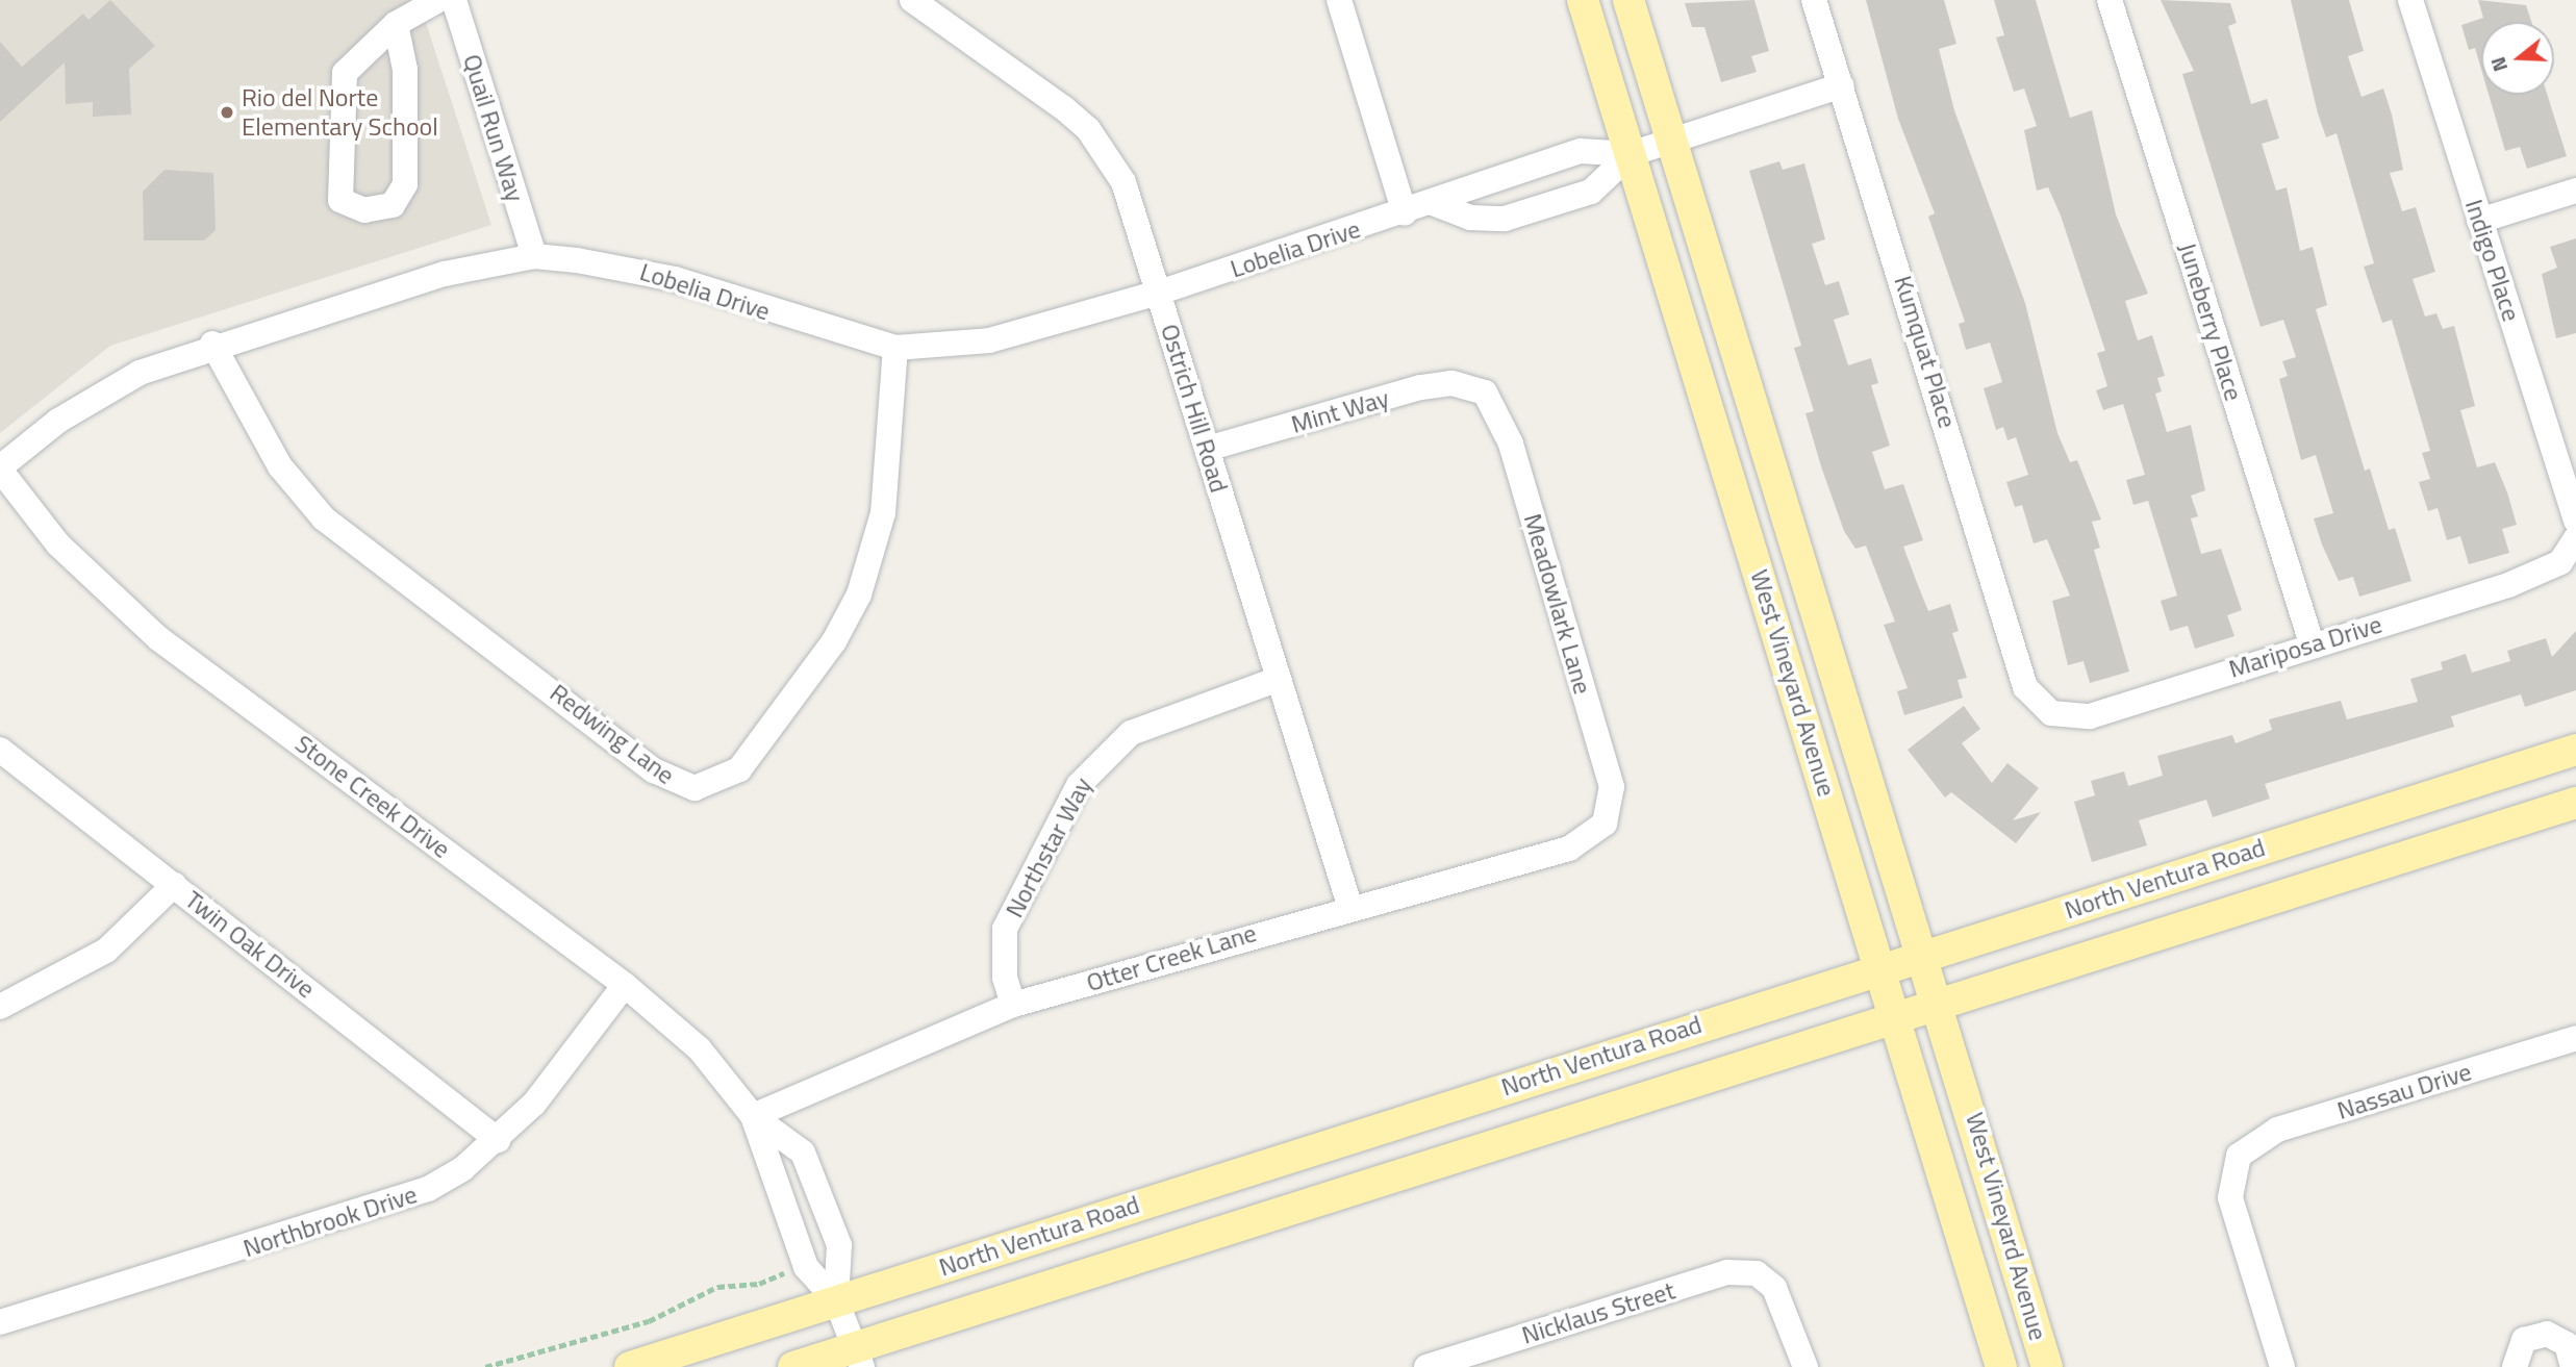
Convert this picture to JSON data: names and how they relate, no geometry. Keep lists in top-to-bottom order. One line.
{"streets":{"main road":["West Vineyard Avenue","North Ventura Road"],"street":["Quail Run Way","Lobelia Drive","Indigo Place","Juneberry Place","Kumquat Place","Ostrich Hill Road","Mint Way","Meadowlark Lane","Mariposa Drive","Redwing Lane","Stone Creek Drive","Northstar Way","Twin Oak Drive","Otter Creek Lane","Nassau Drive","Northbrook Drive","Nicklaus Street"]},"crossings":[["Quail Run Way","Lobelia Drive"],["Lobelia Drive","Kumquat Place"],["Lobelia Drive","Ostrich Hill Road"],["Lobelia Drive","West Vineyard Avenue"],["Lobelia Drive","Redwing Lane"],["Lobelia Drive","Stone Creek Drive"],["Juneberry Place","Mariposa Drive"],["Kumquat Place","Mariposa Drive"],["Ostrich Hill Road","Mint Way"],["Ostrich Hill Road","Northstar Way"],["Ostrich Hill Road","Otter Creek Lane"],["Mint Way","Meadowlark Lane"],["Meadowlark Lane","Otter Creek Lane"],["West Vineyard Avenue","North Ventura Road"],["Stone Creek Drive","North Ventura Road"],["Stone Creek Drive","Otter Creek Lane"],["Stone Creek Drive","Northbrook Drive"],["Northstar Way","Otter Creek Lane"],["Twin Oak Drive","Northbrook Drive"]],"places":["Rio del Norte Elementary School"],"north":"left"}
